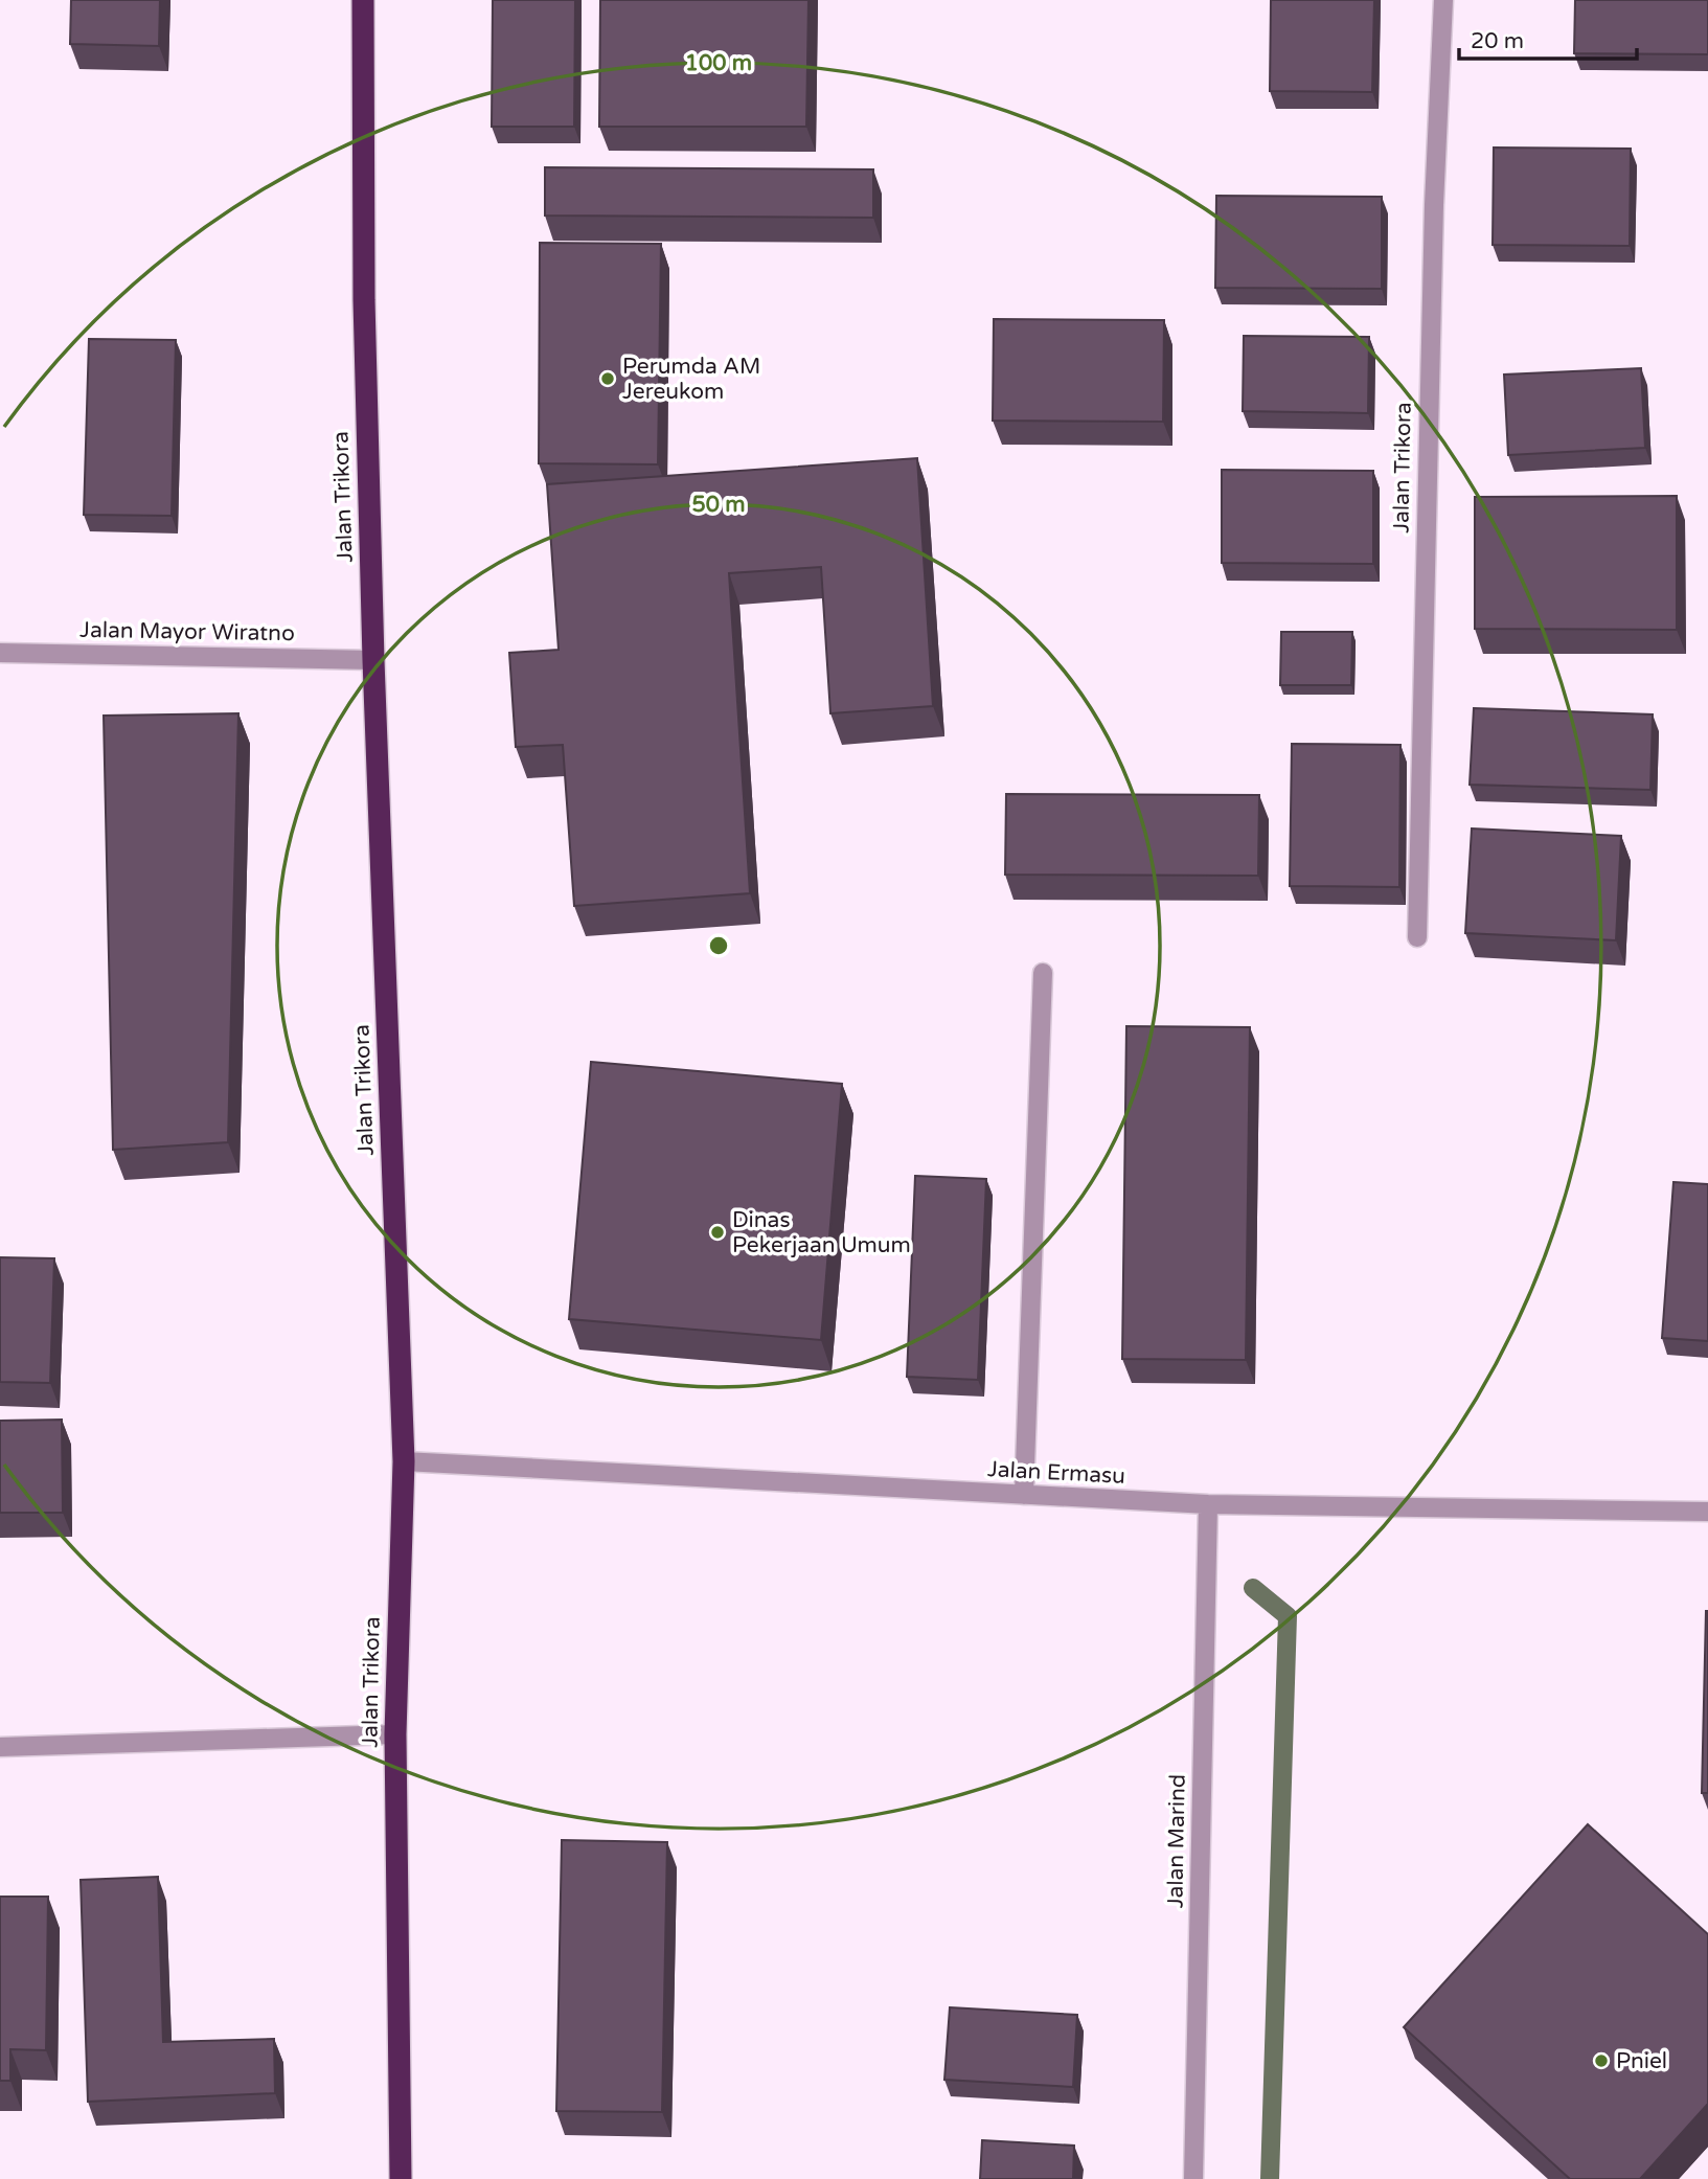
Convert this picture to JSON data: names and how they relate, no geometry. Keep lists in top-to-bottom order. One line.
{"streets":{"highway":["Jalan Trikora"],"street":["Jalan Mayor Wiratno","Jalan Ermasu","Jalan Marind"]},"crossings":[["Jalan Trikora","Jalan Mayor Wiratno"],["Jalan Trikora","Jalan Ermasu"],["Jalan Ermasu","Jalan Marind"]],"places":["Perumda AM Jereukom","Dinas Pekerjaan Umum","Pniel"],"scale_bar":"20 m","rings":["100 m","50 m"]}
